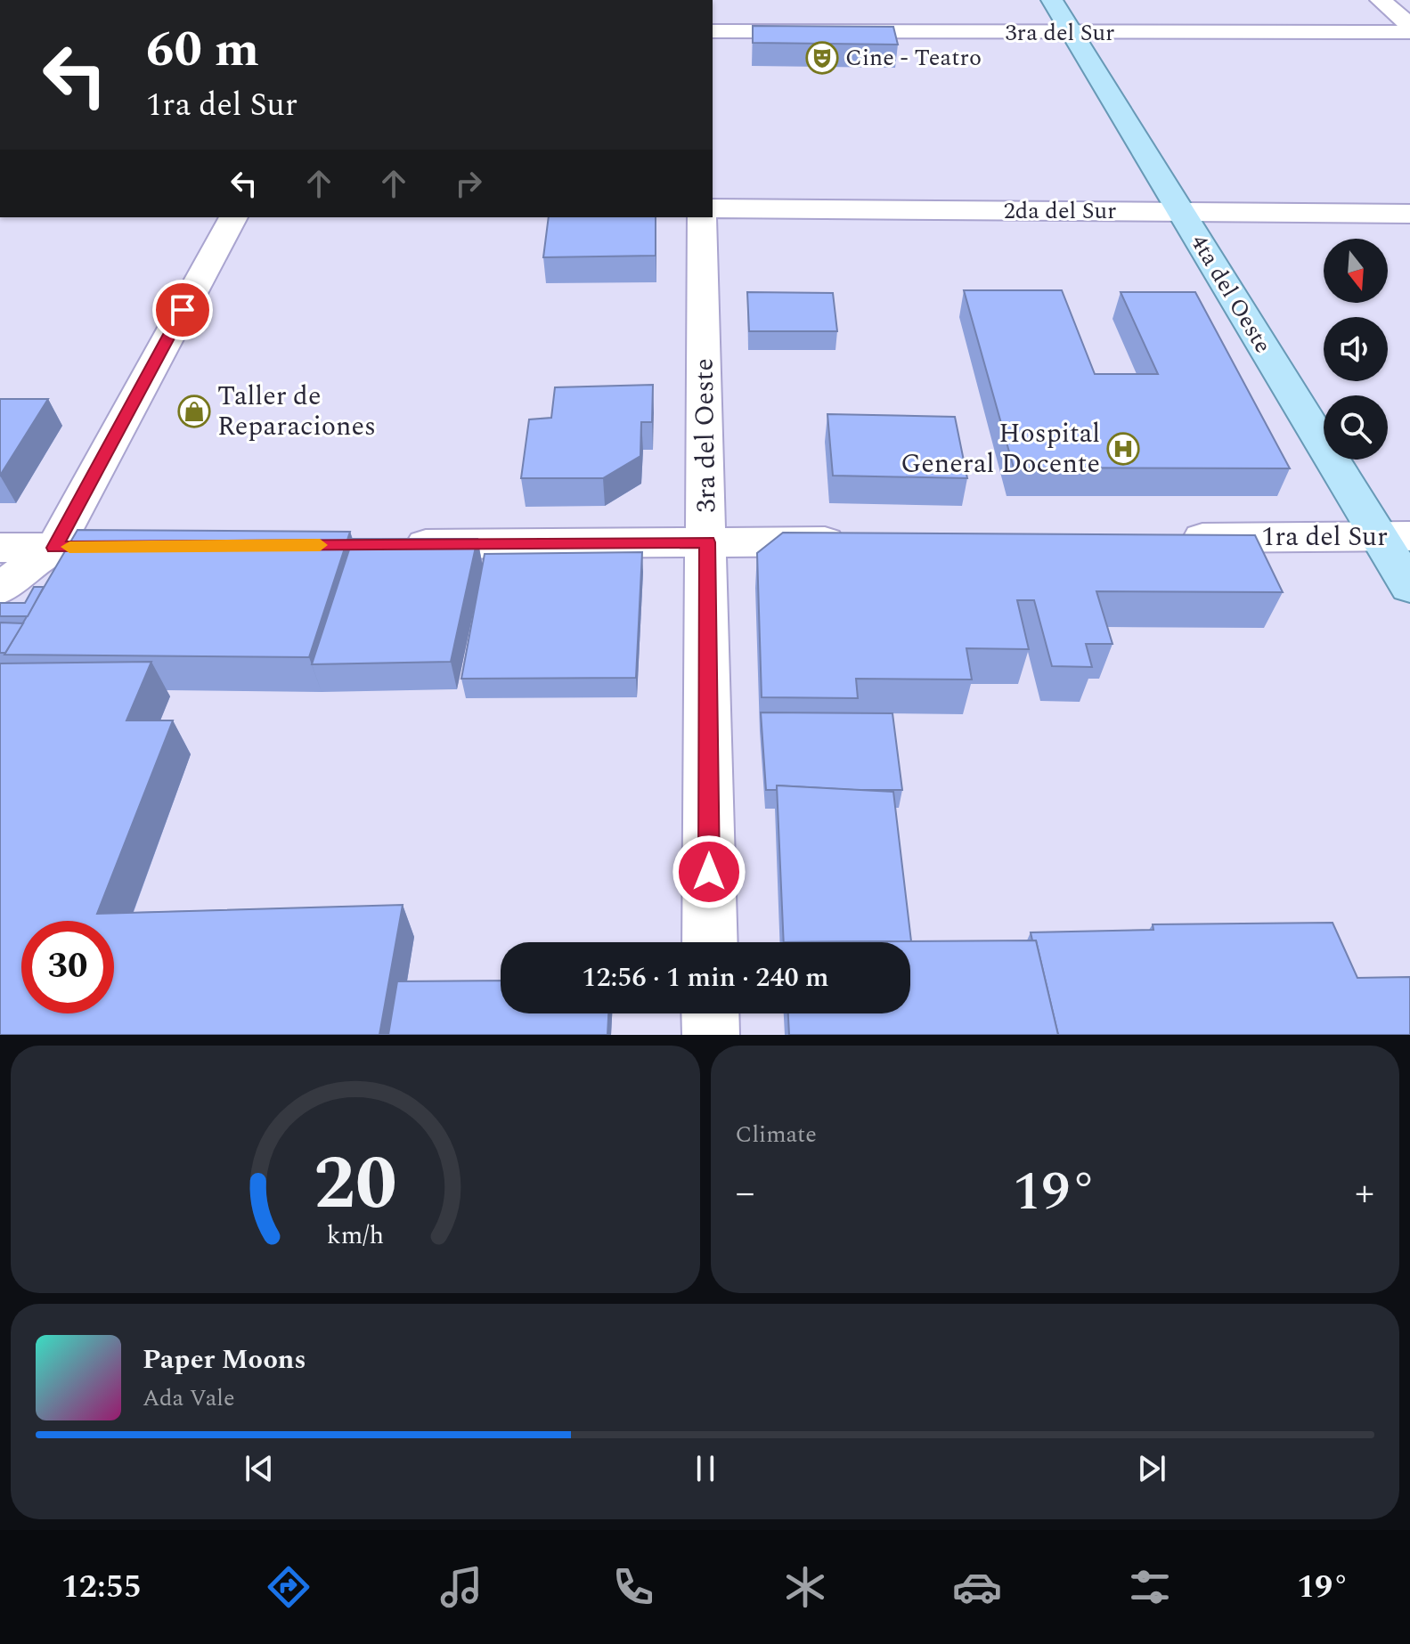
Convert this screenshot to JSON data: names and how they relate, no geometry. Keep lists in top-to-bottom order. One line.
{"streets":{"main road":["4ta del Oeste"],"street":["3ra del Sur","2da del Sur","3ra del Oeste","1ra del Sur"]},"crossings":[["3ra del Sur","4ta del Oeste"],["2da del Sur","4ta del Oeste"],["4ta del Oeste","1ra del Sur"]],"places":{"theatre":["Cine - Teatro"],"shop":["Taller de Reparaciones"],"hospital":["Hospital General Docente"]},"north":"bottom","page":{"turn":["60 m","1ra del Sur"],"limit":"30","trip":"12:56 · 1 min · 240 m","tile":"Climate","heat":["−","19°","+"],"song":["Paper Moons","Ada Vale"],"tabs":["12:55","19°"],"gauge":["20","km/h"]}}
